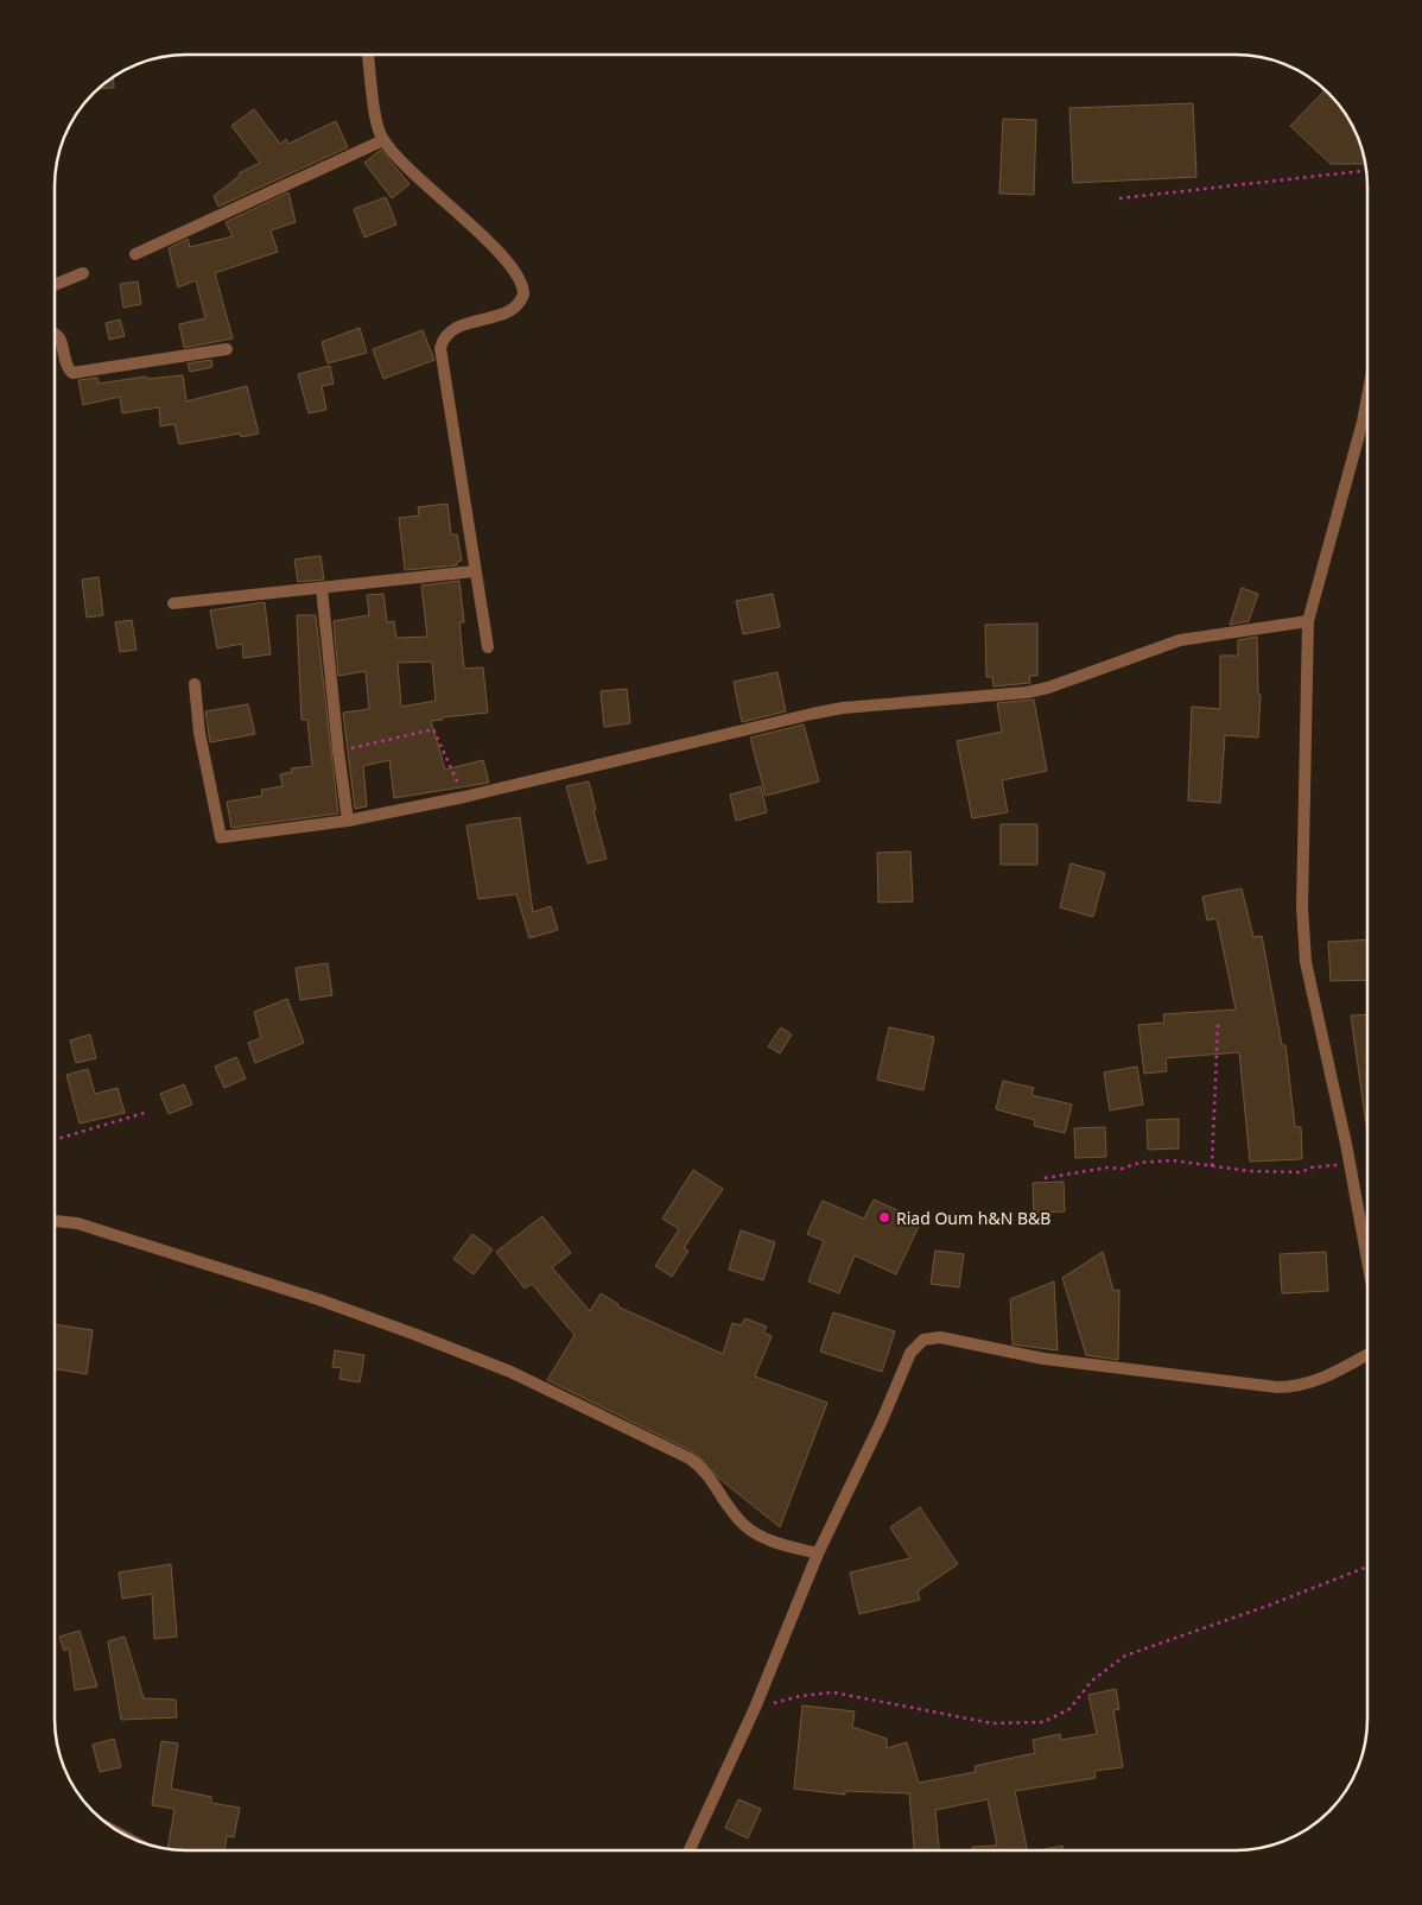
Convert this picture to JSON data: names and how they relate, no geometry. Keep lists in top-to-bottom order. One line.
{"places":["Riad Oum h&N B&B"]}
